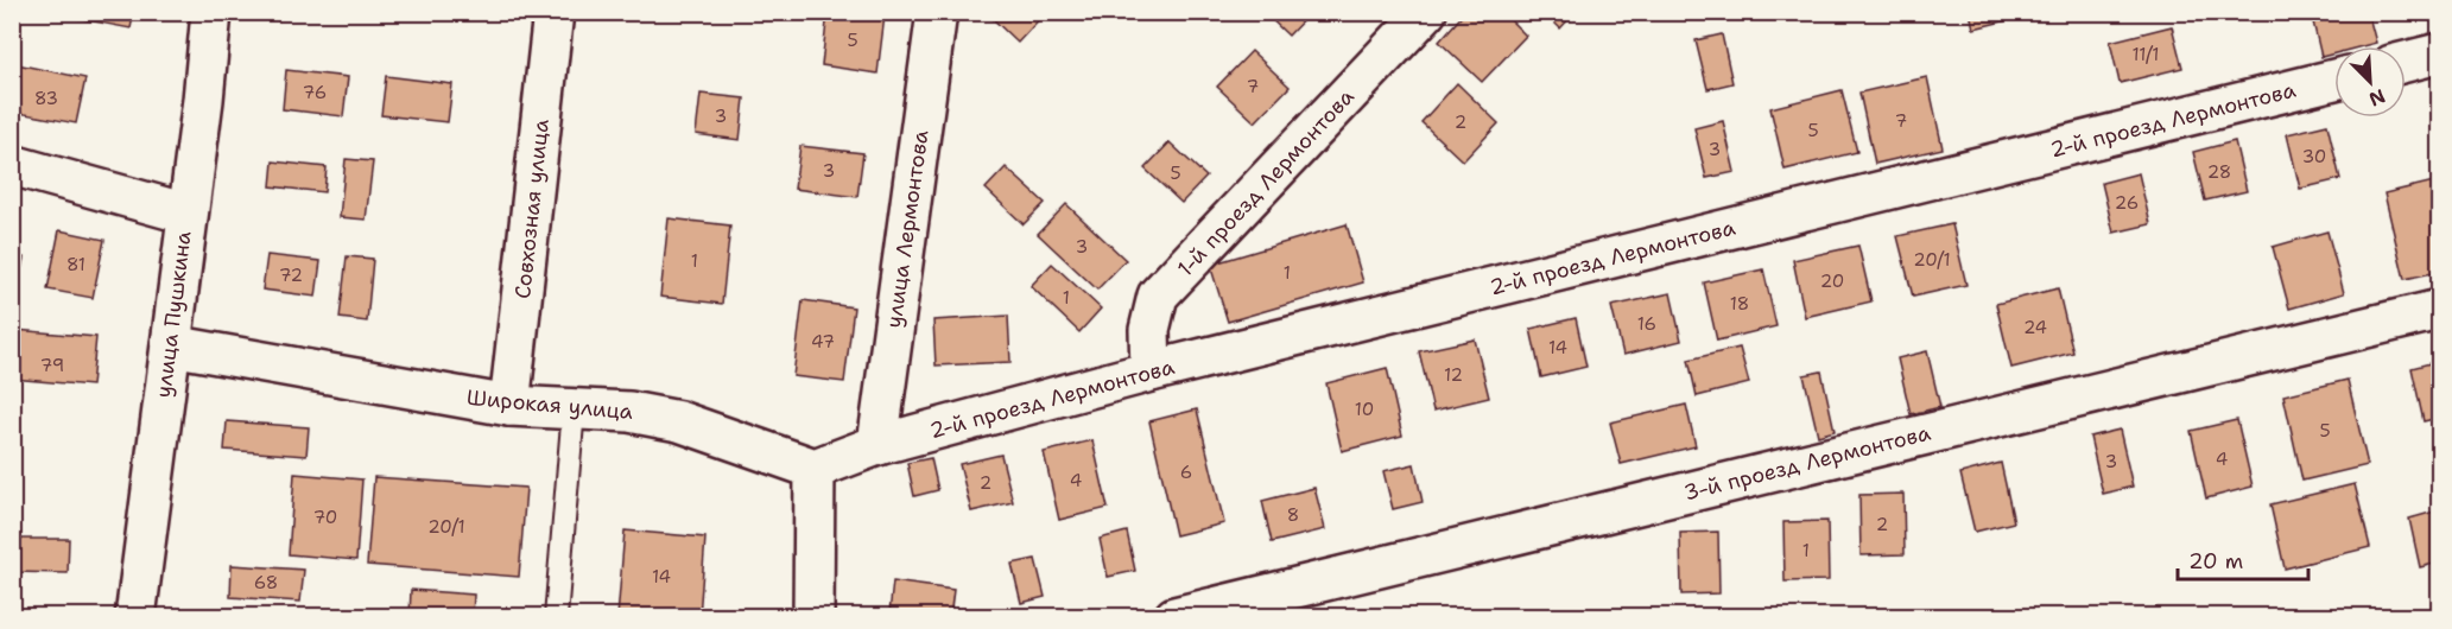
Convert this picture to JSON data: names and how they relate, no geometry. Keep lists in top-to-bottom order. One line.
{"streets":{"street":["2-й проезд Лермонтова","1-й проезд Лермонтова","Совхозная улица","улица Лермонтова","улица Пушкина","Широкая улица","3-й проезд Лермонтова"]},"crossings":[["2-й проезд Лермонтова","1-й проезд Лермонтова"],["2-й проезд Лермонтова","улица Лермонтова"],["Совхозная улица","Широкая улица"],["улица Пушкина","Широкая улица"]],"house_numbers":["5","11/1","7","76","83","3","7","2","5","3","30","3","28","5","26","3","20/1","1","81","1","72","20","1","18","16","24","47","14","79","12","10","5","4","3","6","4","2","8","70","2","20/1","1","14","68"],"scale_bar":"20 m","north":"bottom right"}
